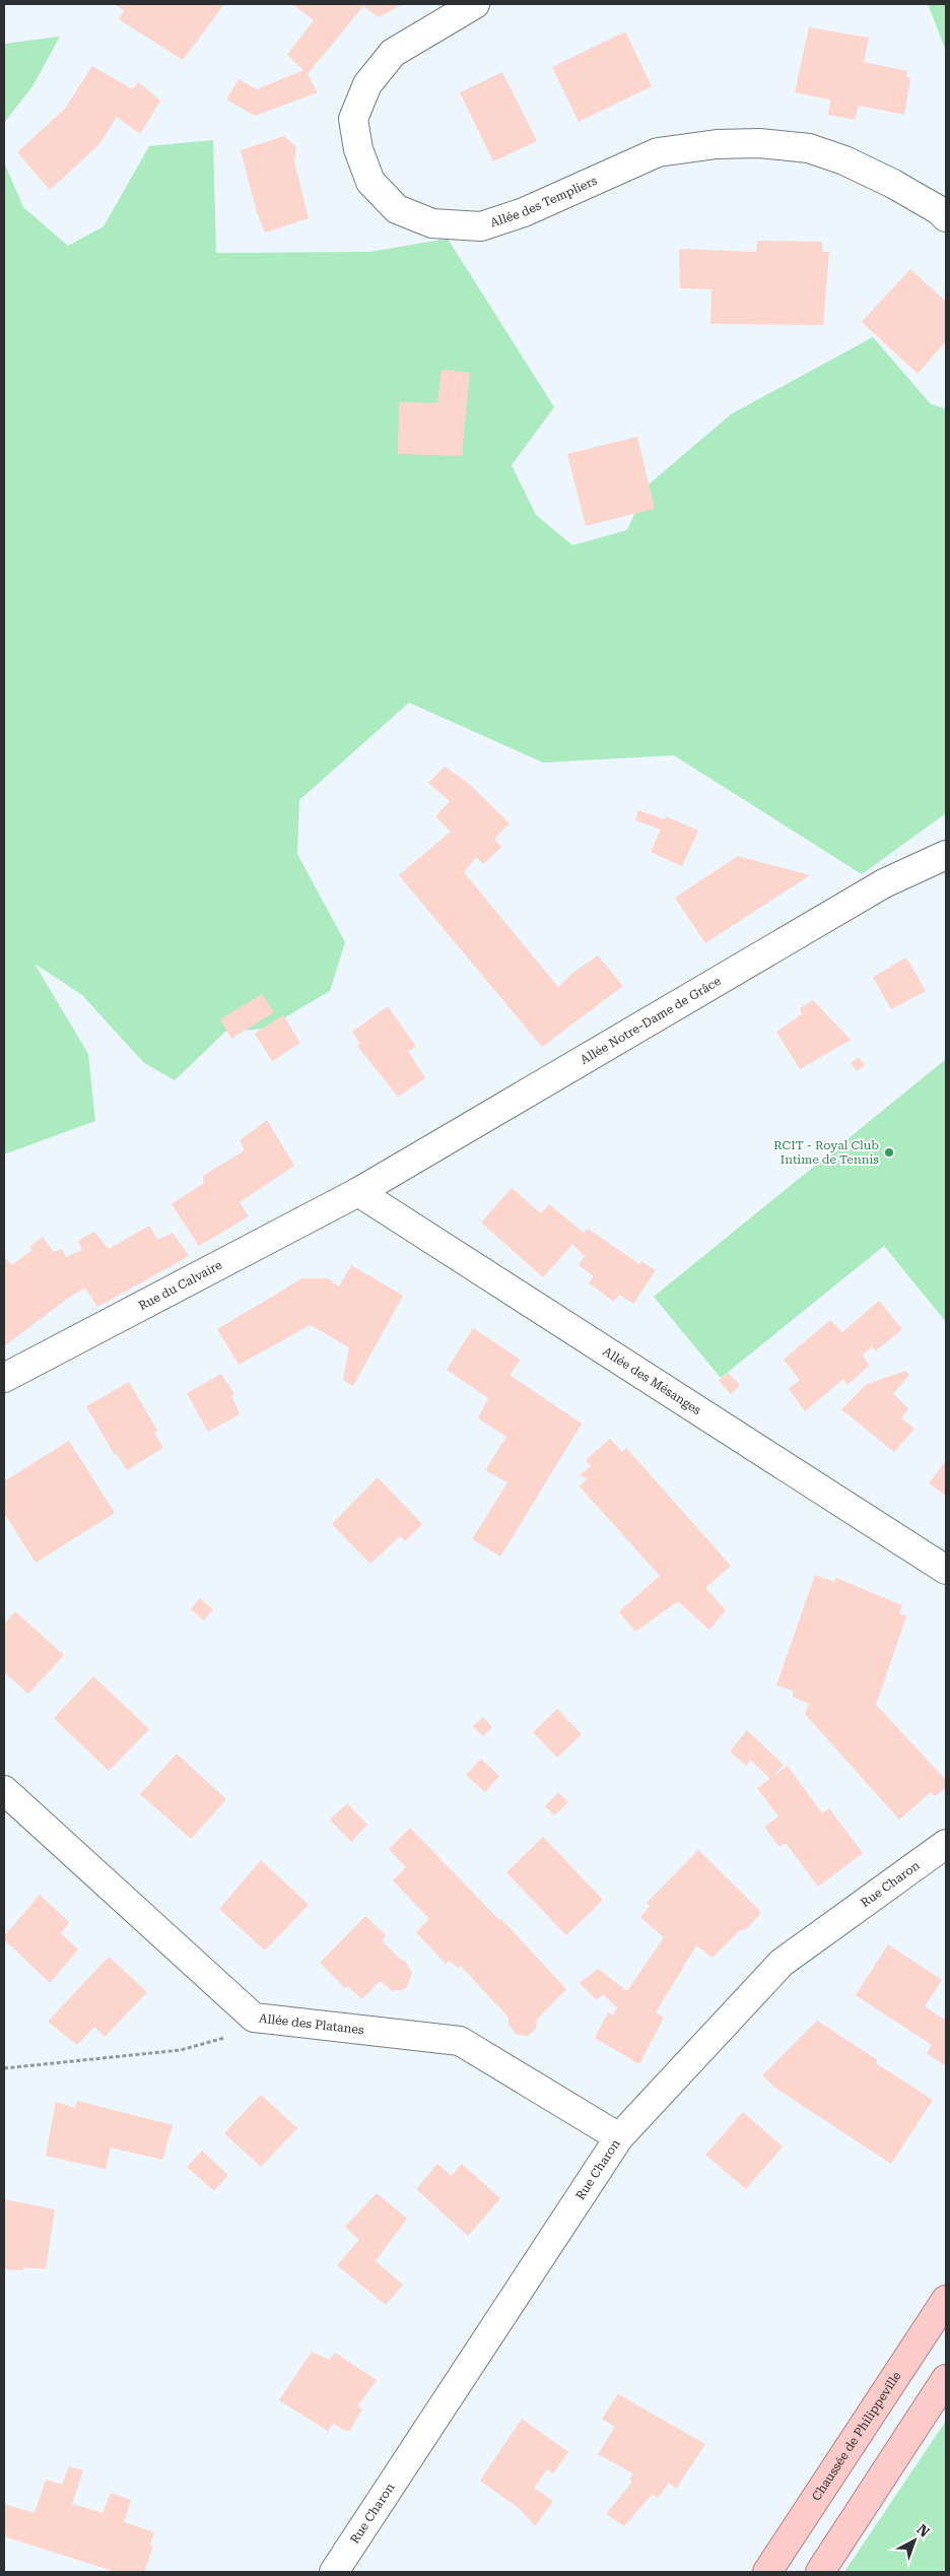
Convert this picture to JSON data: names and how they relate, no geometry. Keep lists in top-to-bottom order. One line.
{"streets":{"main road":["Chaussée de Philippeville"],"street":["Allée des Templiers","Allée Notre-Dame de Grâce","Rue du Calvaire","Allée des Mésanges","Rue Charon","Allée des Platanes"]},"crossings":[["Allée Notre-Dame de Grâce","Rue du Calvaire"],["Allée Notre-Dame de Grâce","Allée des Mésanges"],["Rue du Calvaire","Allée des Mésanges"],["Rue Charon","Allée des Platanes"]],"places":["RCIT - Royal Club Intime de Tennis"],"north":"top right"}
